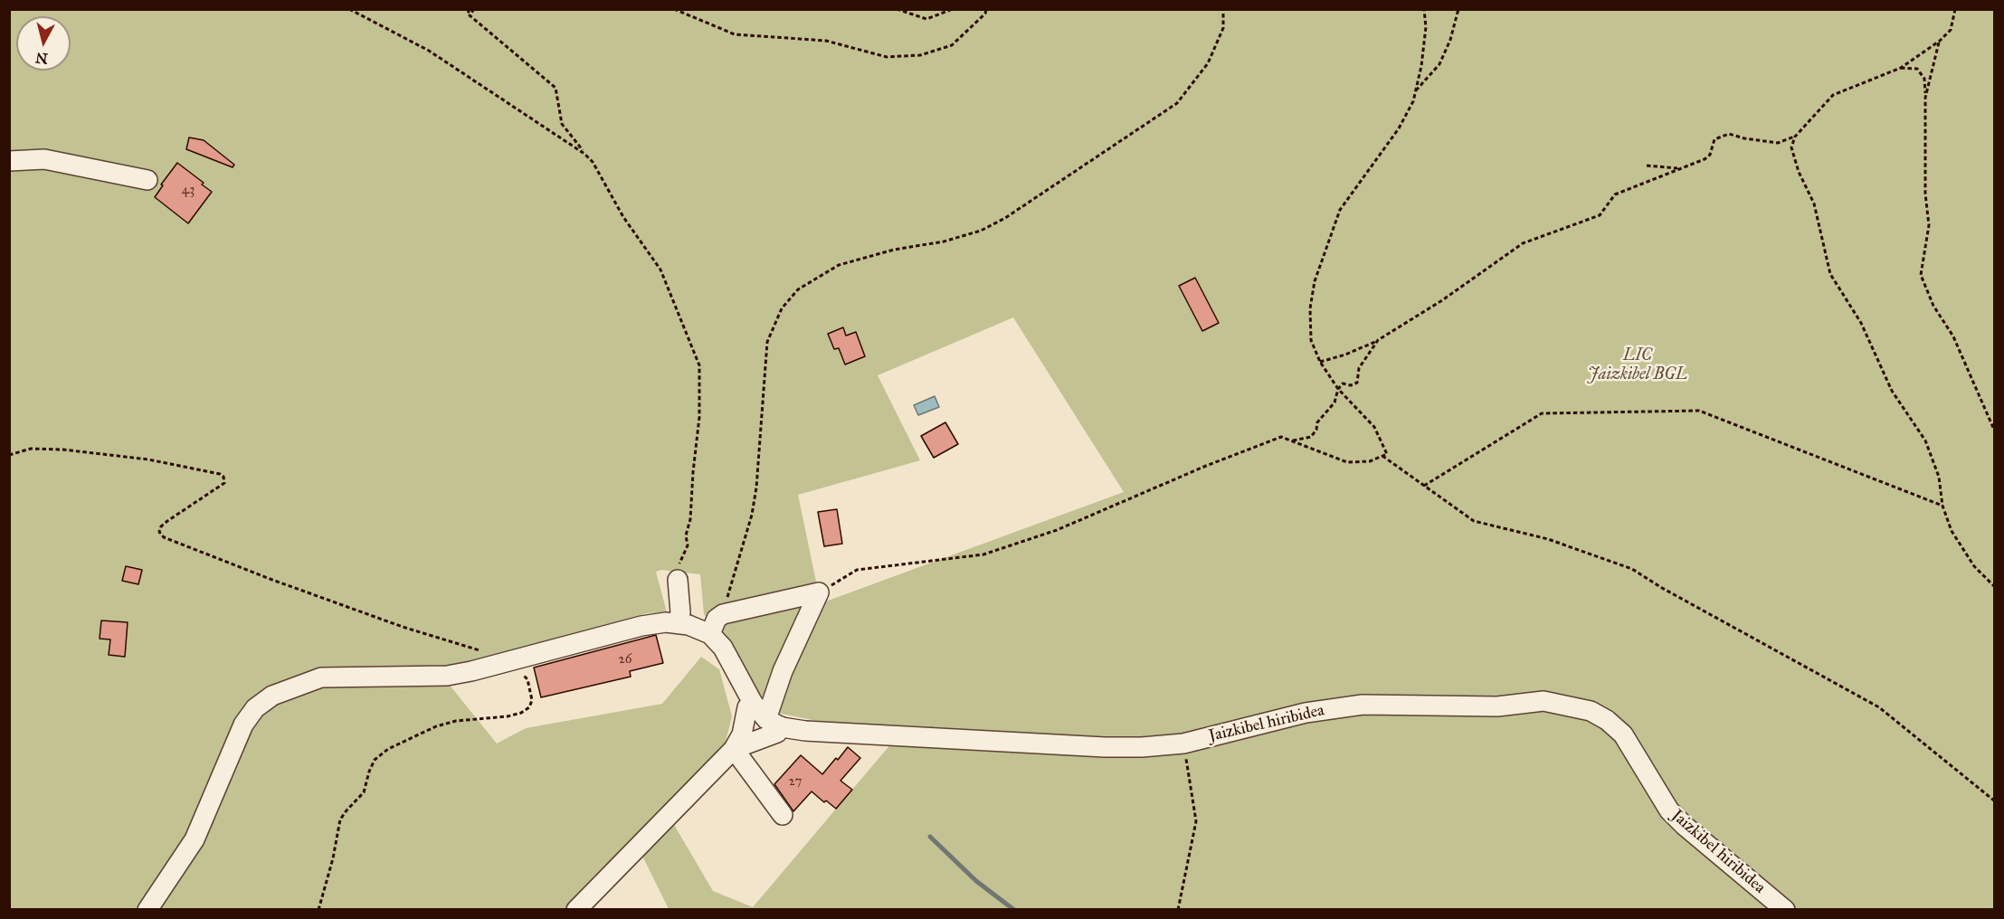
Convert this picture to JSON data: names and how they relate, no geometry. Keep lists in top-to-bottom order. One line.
{"streets":{"street":["Jaizkibel hiribidea"]},"parks":["LIC Jaizkibel BGL"],"house_numbers":["43","26","27"],"north":"bottom"}
